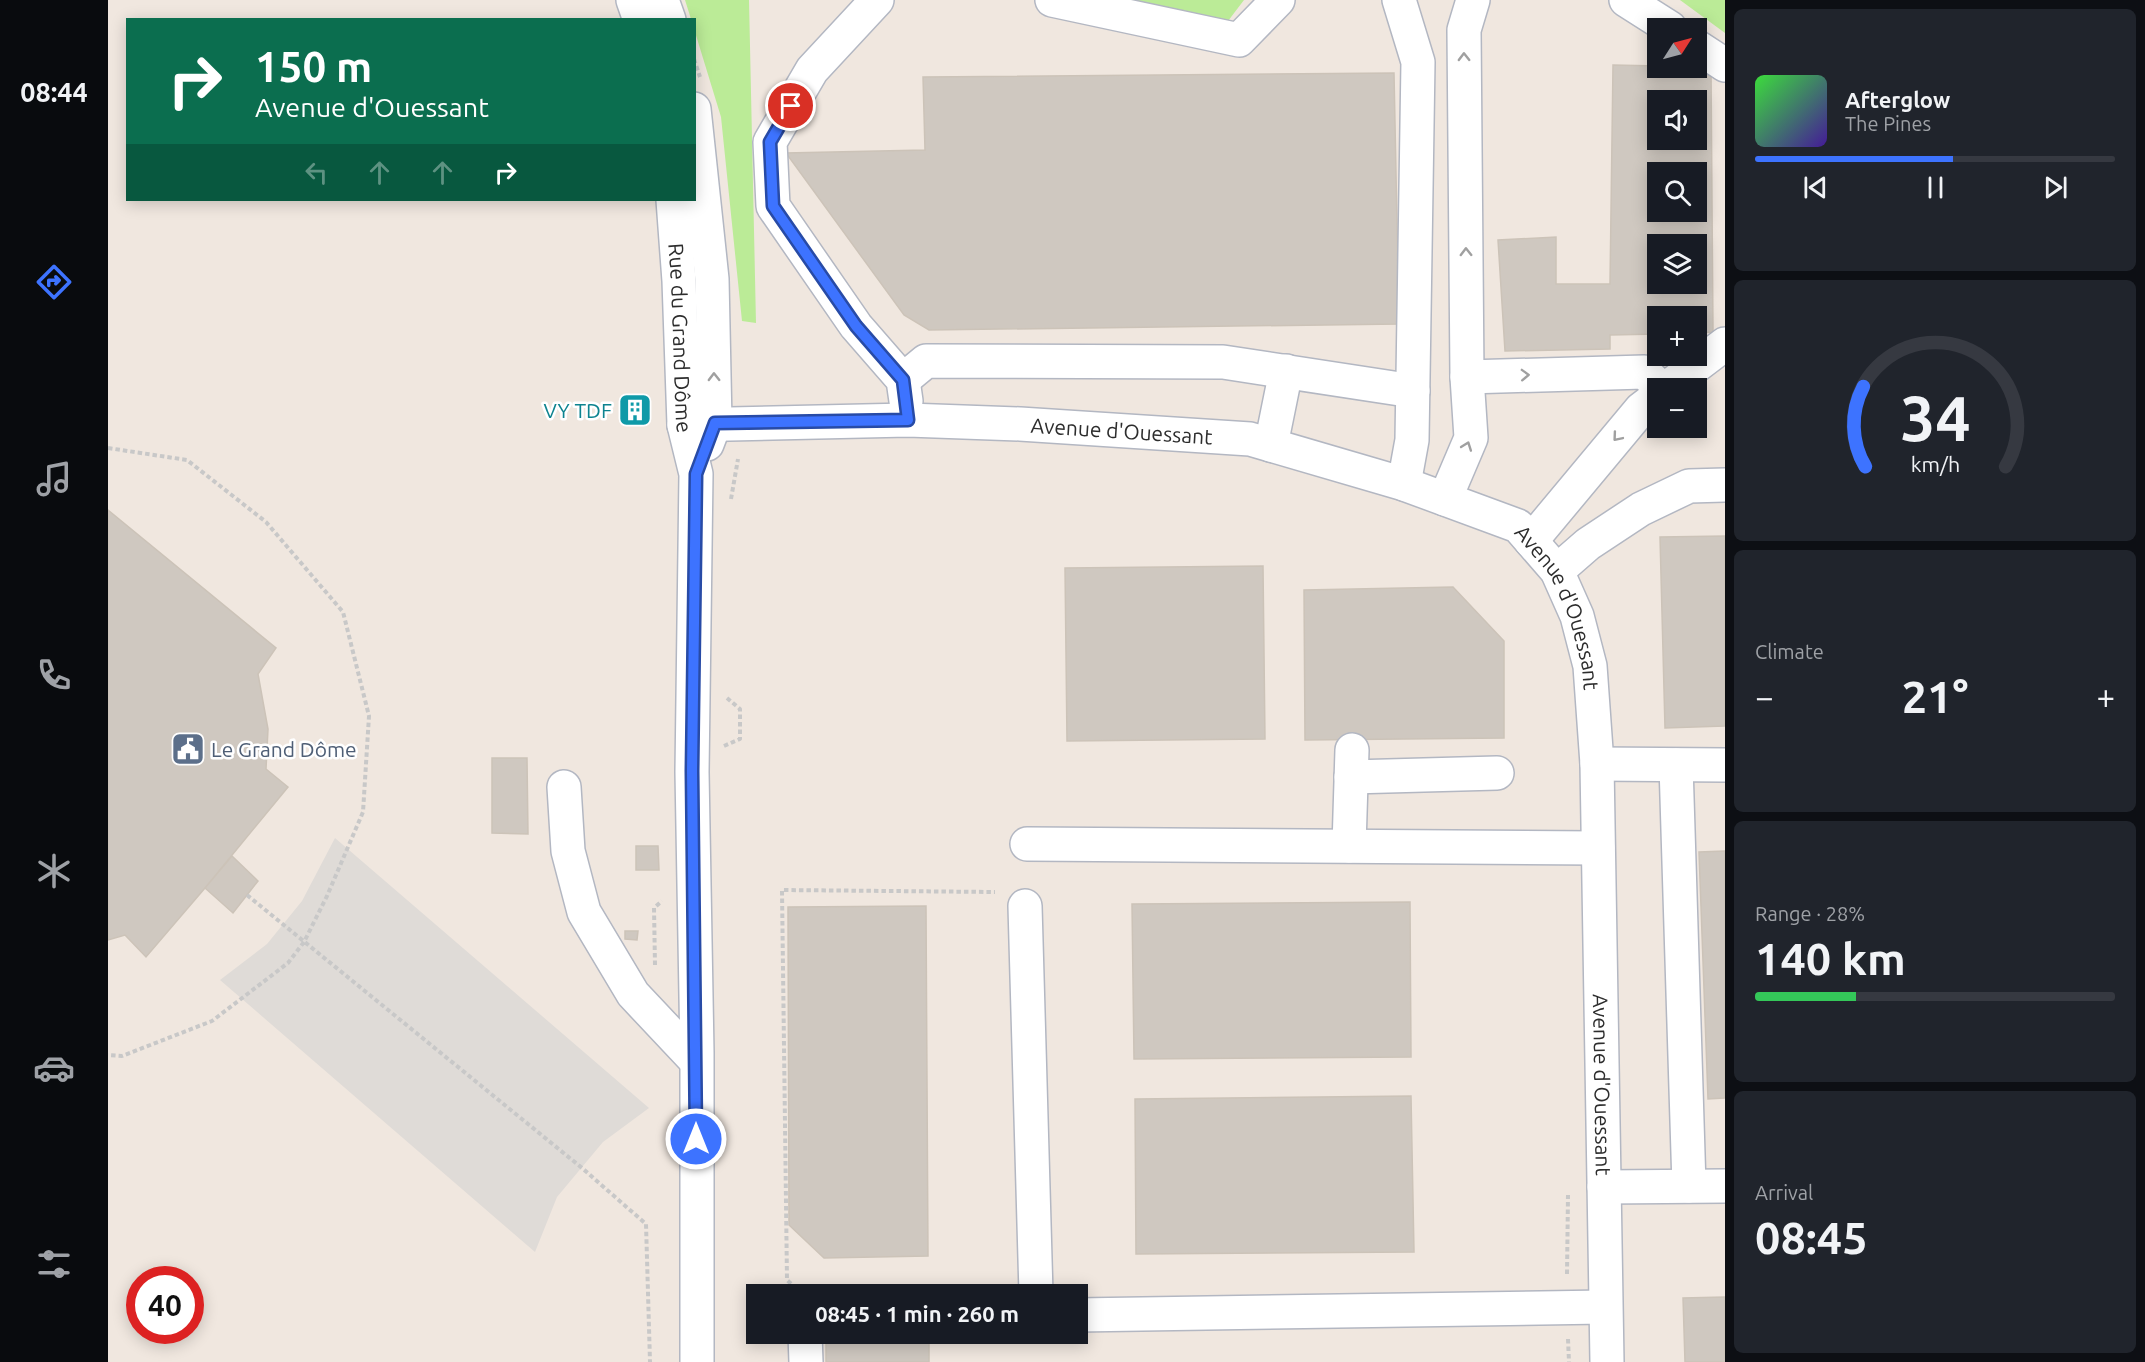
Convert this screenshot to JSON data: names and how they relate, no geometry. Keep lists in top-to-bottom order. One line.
{"streets":{"street":["Rue du Grand Dôme","Avenue d'Ouessant"]},"crossings":[["Rue du Grand Dôme","Avenue d'Ouessant"]],"places":{"building":["VY TDF"],"public building":["Le Grand Dôme"]},"north":"top right","page":{"tabs":"08:44","map_buttons":["+","−"],"turn":["150 m","Avenue d'Ouessant"],"song":["Afterglow","The Pines"],"tile":["Climate",["Range · 28%","140 km"],["Arrival","08:45"]],"heat":["−","21°","+"],"limit":"40","trip":"08:45 · 1 min · 260 m","gauge":["34","km/h"]}}
